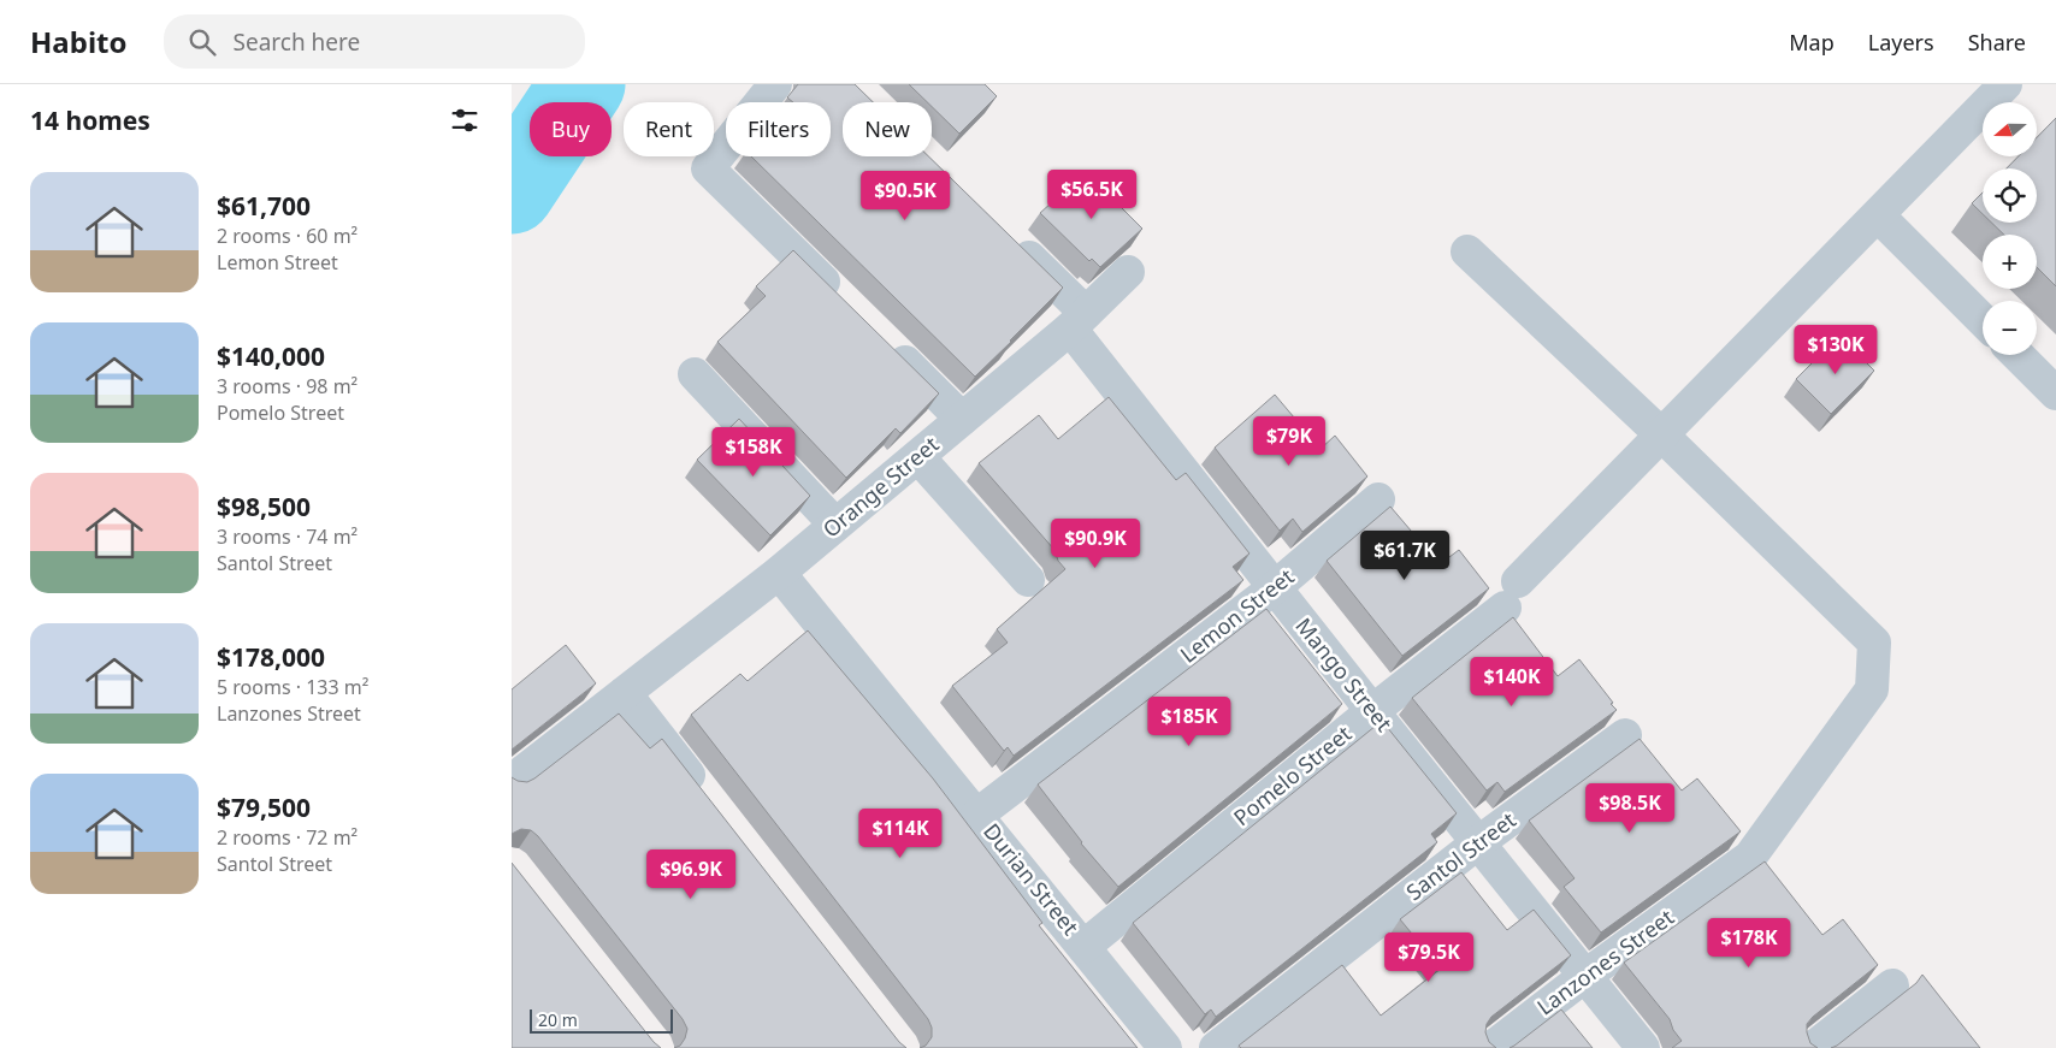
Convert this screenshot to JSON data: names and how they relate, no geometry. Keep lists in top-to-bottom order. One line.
{"streets":{"street":["Orange Street","Lemon Street","Mango Street","Pomelo Street","Santol Street","Durian Street","Lanzones Street"]},"crossings":[["Orange Street","Mango Street"],["Orange Street","Durian Street"],["Lemon Street","Mango Street"],["Lemon Street","Durian Street"],["Mango Street","Pomelo Street"],["Mango Street","Santol Street"],["Mango Street","Lanzones Street"],["Pomelo Street","Durian Street"],["Pomelo Street","Lanzones Street"]],"scale_bar":"20 m","north":"left","page":{"header":"Habito","search":"Search here","nav":["Map","Layers","Share"],"heading":"14 homes","map_buttons":["+","−"],"chip":["Buy","Rent","Filters","New"],"list":[{"name":"$61,700","note":"2 rooms · 60 m² · Lemon Street"},{"name":"$140,000","note":"3 rooms · 98 m² · Pomelo Street"},{"name":"$98,500","note":"3 rooms · 74 m² · Santol Street"},{"name":"$178,000","note":"5 rooms · 133 m² · Lanzones Street"},{"name":"$79,500","note":"2 rooms · 72 m² · Santol Street"}],"price":["$56.5K","$90.5K","$130K","$79K","$158K","$90.9K","$61.7K","$140K","$185K","$98.5K","$114K","$96.9K","$178K","$79.5K"],"scale":"20 m"}}
